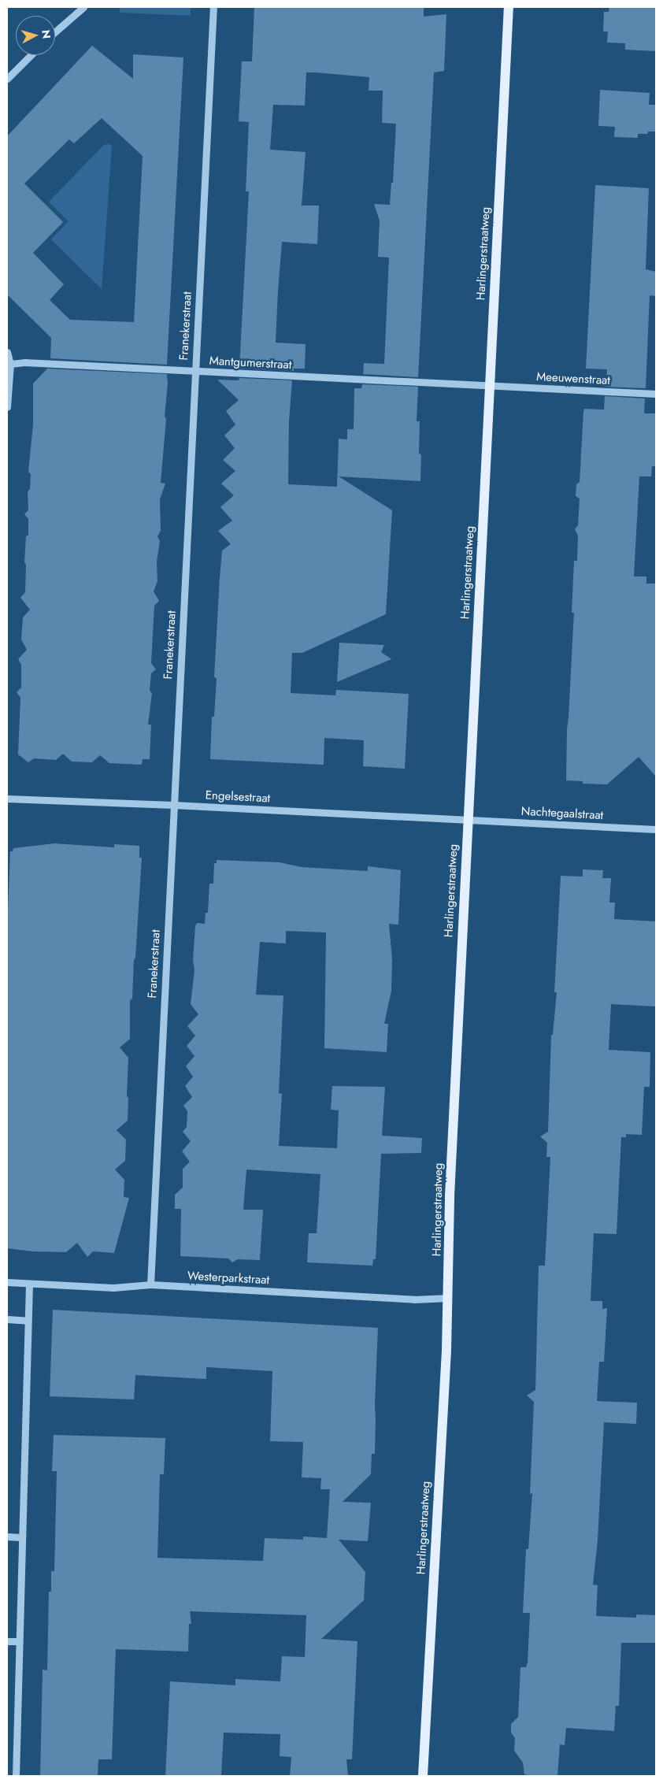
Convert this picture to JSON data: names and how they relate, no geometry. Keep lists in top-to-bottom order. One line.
{"streets":{"main road":["Harlingerstraatweg"],"street":["Franekerstraat","Mantgumerstraat","Meeuwenstraat","Engelsestraat","Nachtegaalstraat","Westerparkstraat"]},"crossings":[["Harlingerstraatweg","Mantgumerstraat"],["Harlingerstraatweg","Meeuwenstraat"],["Harlingerstraatweg","Engelsestraat"],["Harlingerstraatweg","Nachtegaalstraat"],["Harlingerstraatweg","Westerparkstraat"],["Franekerstraat","Mantgumerstraat"],["Franekerstraat","Engelsestraat"],["Franekerstraat","Westerparkstraat"],["Mantgumerstraat","Meeuwenstraat"],["Engelsestraat","Nachtegaalstraat"]],"north":"right"}
